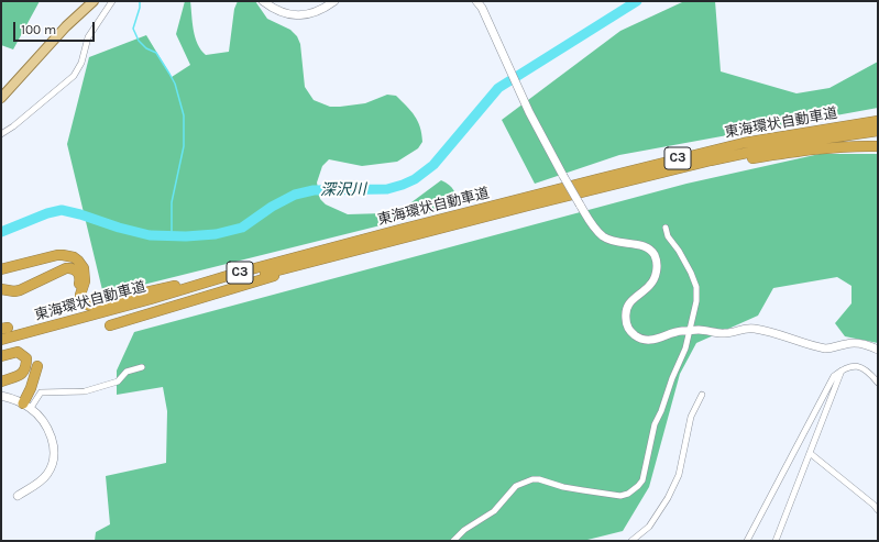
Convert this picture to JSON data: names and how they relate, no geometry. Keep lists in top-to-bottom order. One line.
{"streets":{"highway":["東海環状自動車道","C3"]},"crossings":[["東海環状自動車道","C3"]],"water":["深沢川"],"scale_bar":"100 m"}
